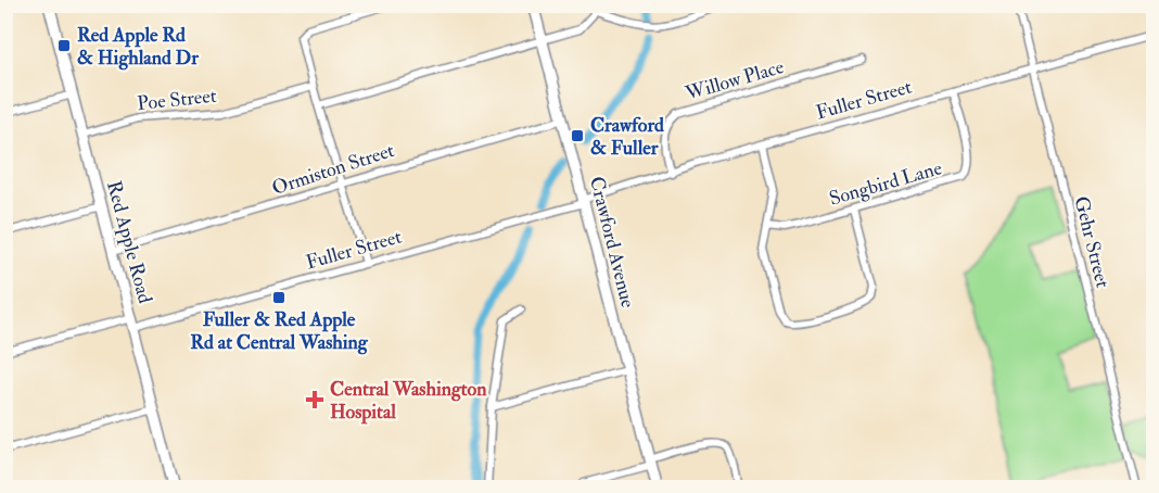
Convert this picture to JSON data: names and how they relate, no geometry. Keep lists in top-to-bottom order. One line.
{"streets":{"street":["Willow Place","Poe Street","Fuller Street","Ormiston Street","Songbird Lane","Red Apple Road","Crawford Avenue","Gehr Street"]},"crossings":[["Willow Place","Fuller Street"],["Poe Street","Red Apple Road"],["Fuller Street","Songbird Lane"],["Fuller Street","Red Apple Road"],["Fuller Street","Crawford Avenue"],["Fuller Street","Gehr Street"],["Ormiston Street","Red Apple Road"],["Ormiston Street","Crawford Avenue"]],"places":{"transit":["Red Apple Rd & Highland Dr","Crawford & Fuller","Fuller & Red Apple Rd at Central Washing"],"health":["Central Washington Hospital"]}}
